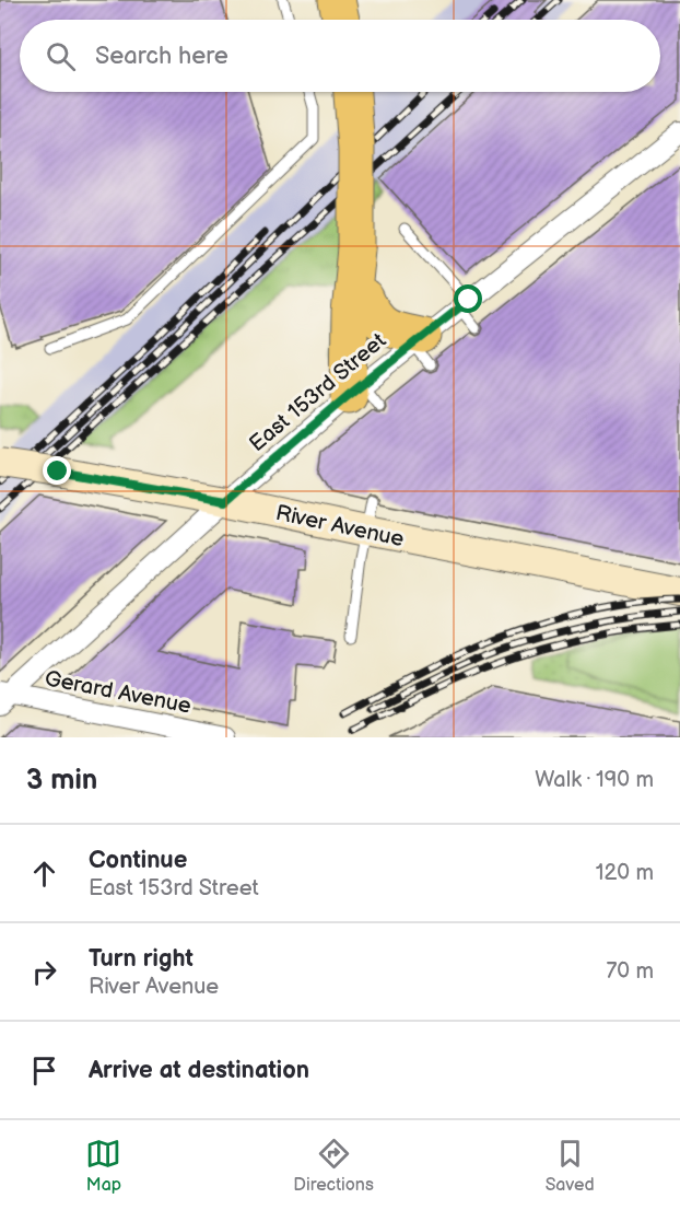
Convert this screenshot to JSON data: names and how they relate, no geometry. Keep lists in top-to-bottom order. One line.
{"streets":{"main road":["River Avenue"],"street":["East 153rd Street","Gerard Avenue"]},"crossings":[["East 153rd Street","River Avenue"],["East 153rd Street","Gerard Avenue"]],"page":{"search":"Search here","heading":["3 min","Walk · 190 m"],"list":[["Continue","East 153rd Street","120 m"],["Turn right","River Avenue","70 m"],"Arrive at destination"],"nav":["Map","Directions","Saved"]}}
